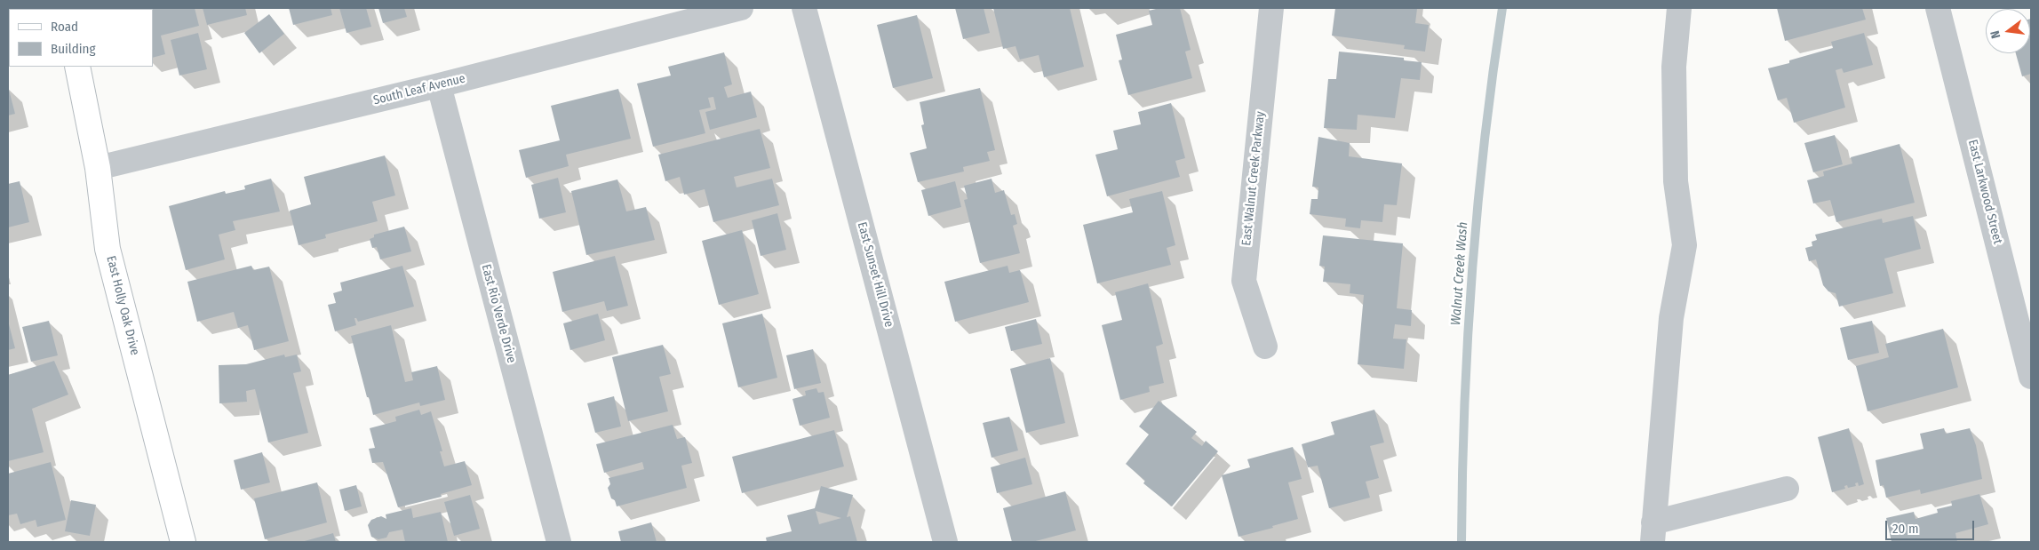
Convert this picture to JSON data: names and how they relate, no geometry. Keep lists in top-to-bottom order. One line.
{"streets":{"street":["South Leaf Avenue","East Walnut Creek Parkway","East Larkwood Street","East Sunset Hill Drive","East Holly Oak Drive","East Rio Verde Drive"]},"crossings":[["South Leaf Avenue","East Holly Oak Drive"],["South Leaf Avenue","East Rio Verde Drive"]],"water":["Walnut Creek Wash"],"legend":["Road","Building"],"scale_bar":"20 m","north":"left"}
